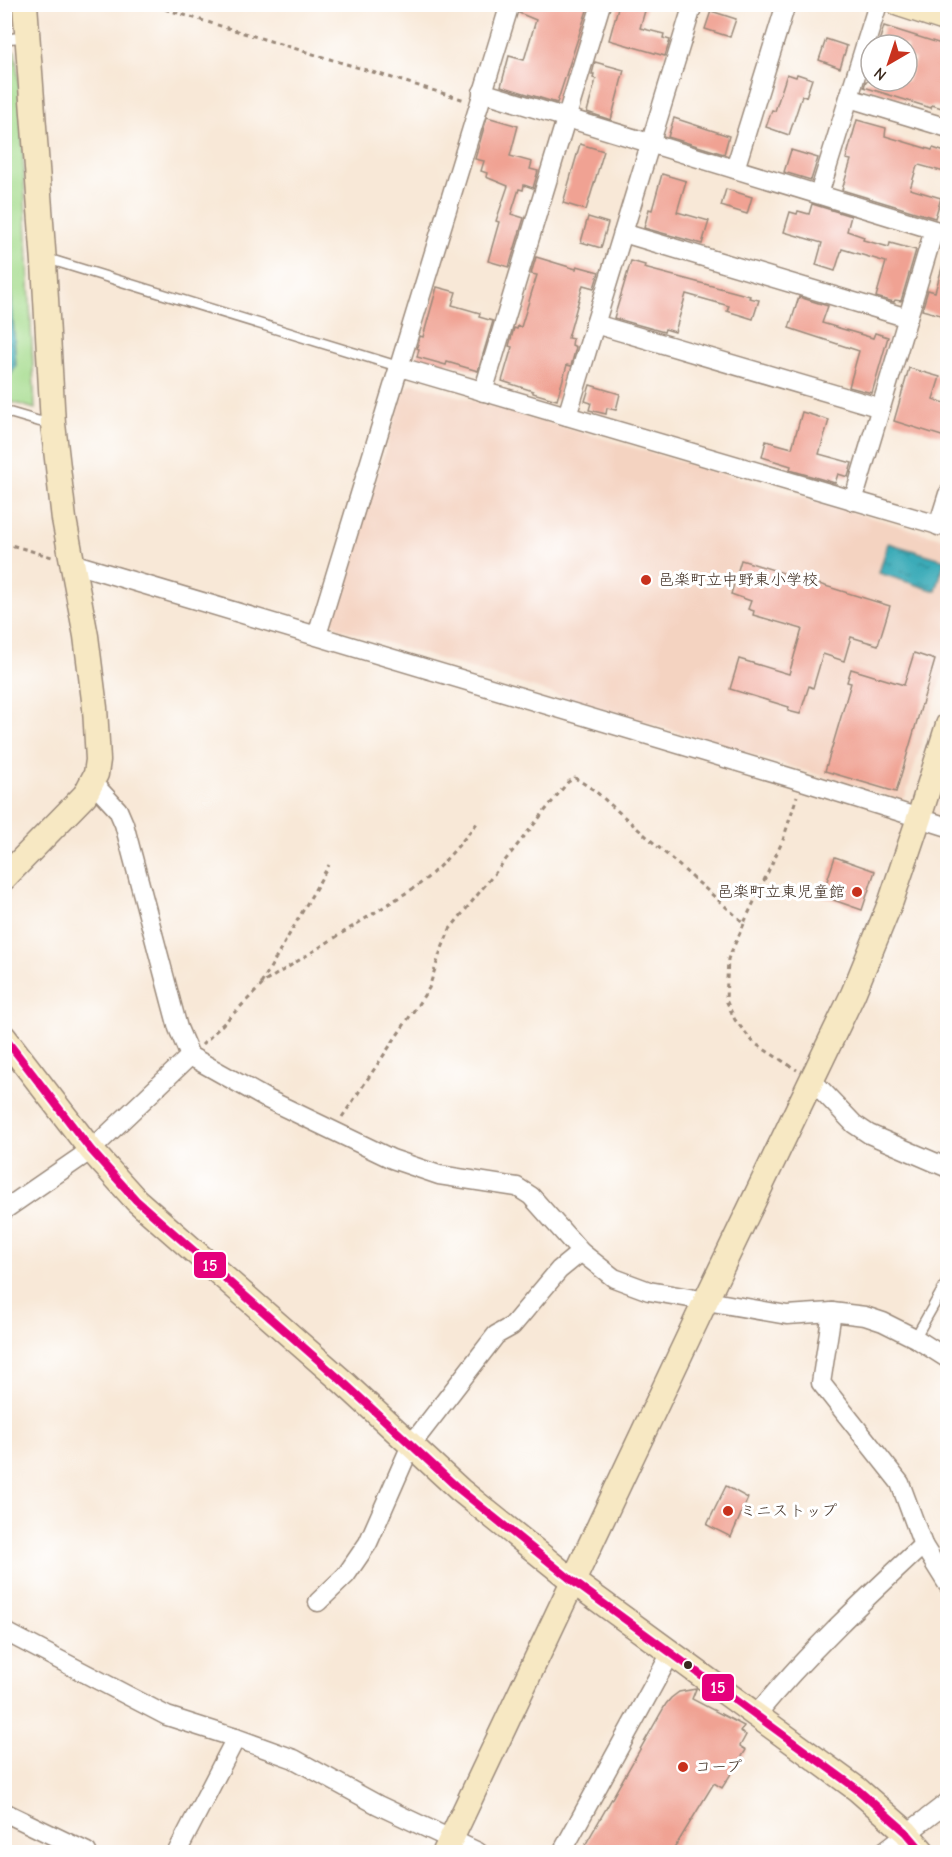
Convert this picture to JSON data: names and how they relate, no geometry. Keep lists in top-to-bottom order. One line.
{"places":["邑楽町立中野東小学校","邑楽町立東児童館","ミニストップ","コープ"],"lines":["transit line 15"],"north":"bottom left"}
